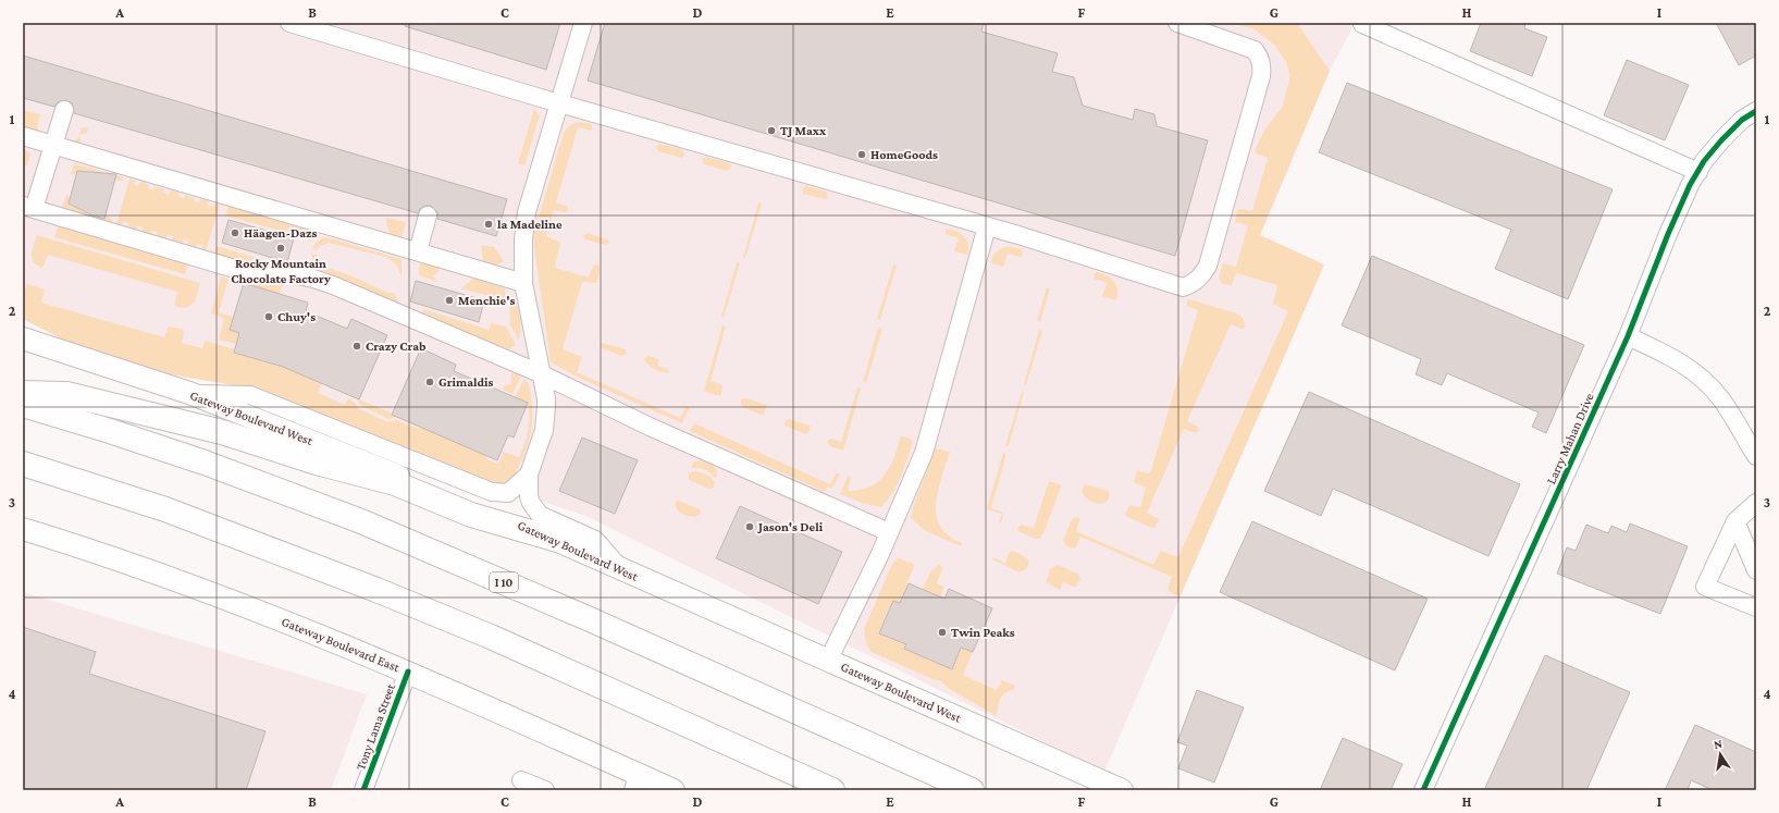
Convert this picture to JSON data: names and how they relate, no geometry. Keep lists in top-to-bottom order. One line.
{"streets":{"highway":["I 10"],"main road":["Gateway Boulevard West","Gateway Boulevard East"],"street":["Larry Mahan Drive","Tony Lama Street"]},"crossings":[["Gateway Boulevard East","Tony Lama Street"]],"places":["TJ Maxx","HomeGoods","la Madeline","Häagen-Dazs","Rocky Mountain Chocolate Factory","Menchie's","Chuy's","Crazy Crab","Grimaldis","Jason's Deli","Twin Peaks"],"north":"top","grid":{"columns":["A","B","C","D","E","F","G","H","I"],"rows":["1","2","3","4"]}}
